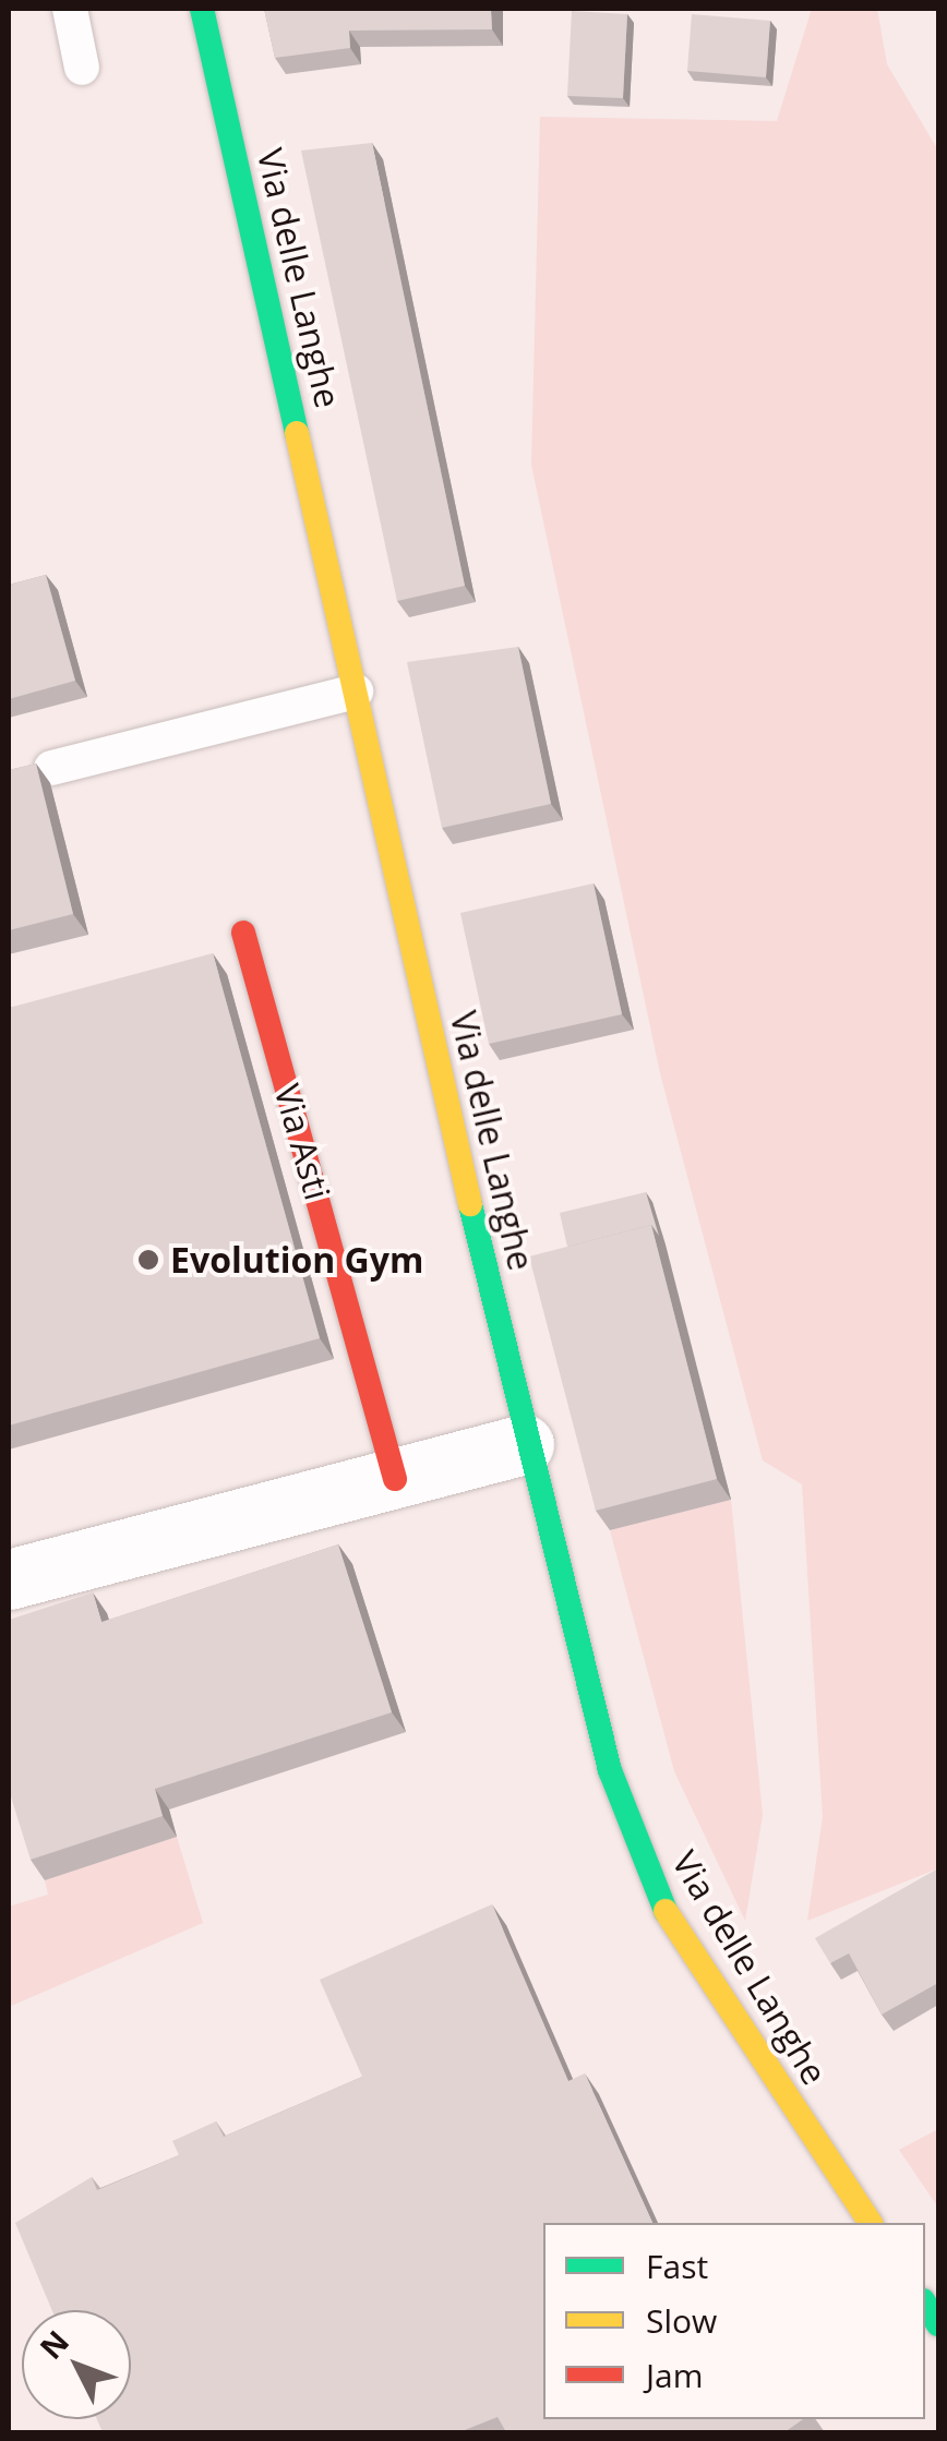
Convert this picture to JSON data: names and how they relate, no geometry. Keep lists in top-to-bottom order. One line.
{"streets":{"main road":["Via delle Langhe","Via Asti"]},"places":["Evolution Gym"],"legend":["Fast","Slow","Jam"],"north":"top left"}
